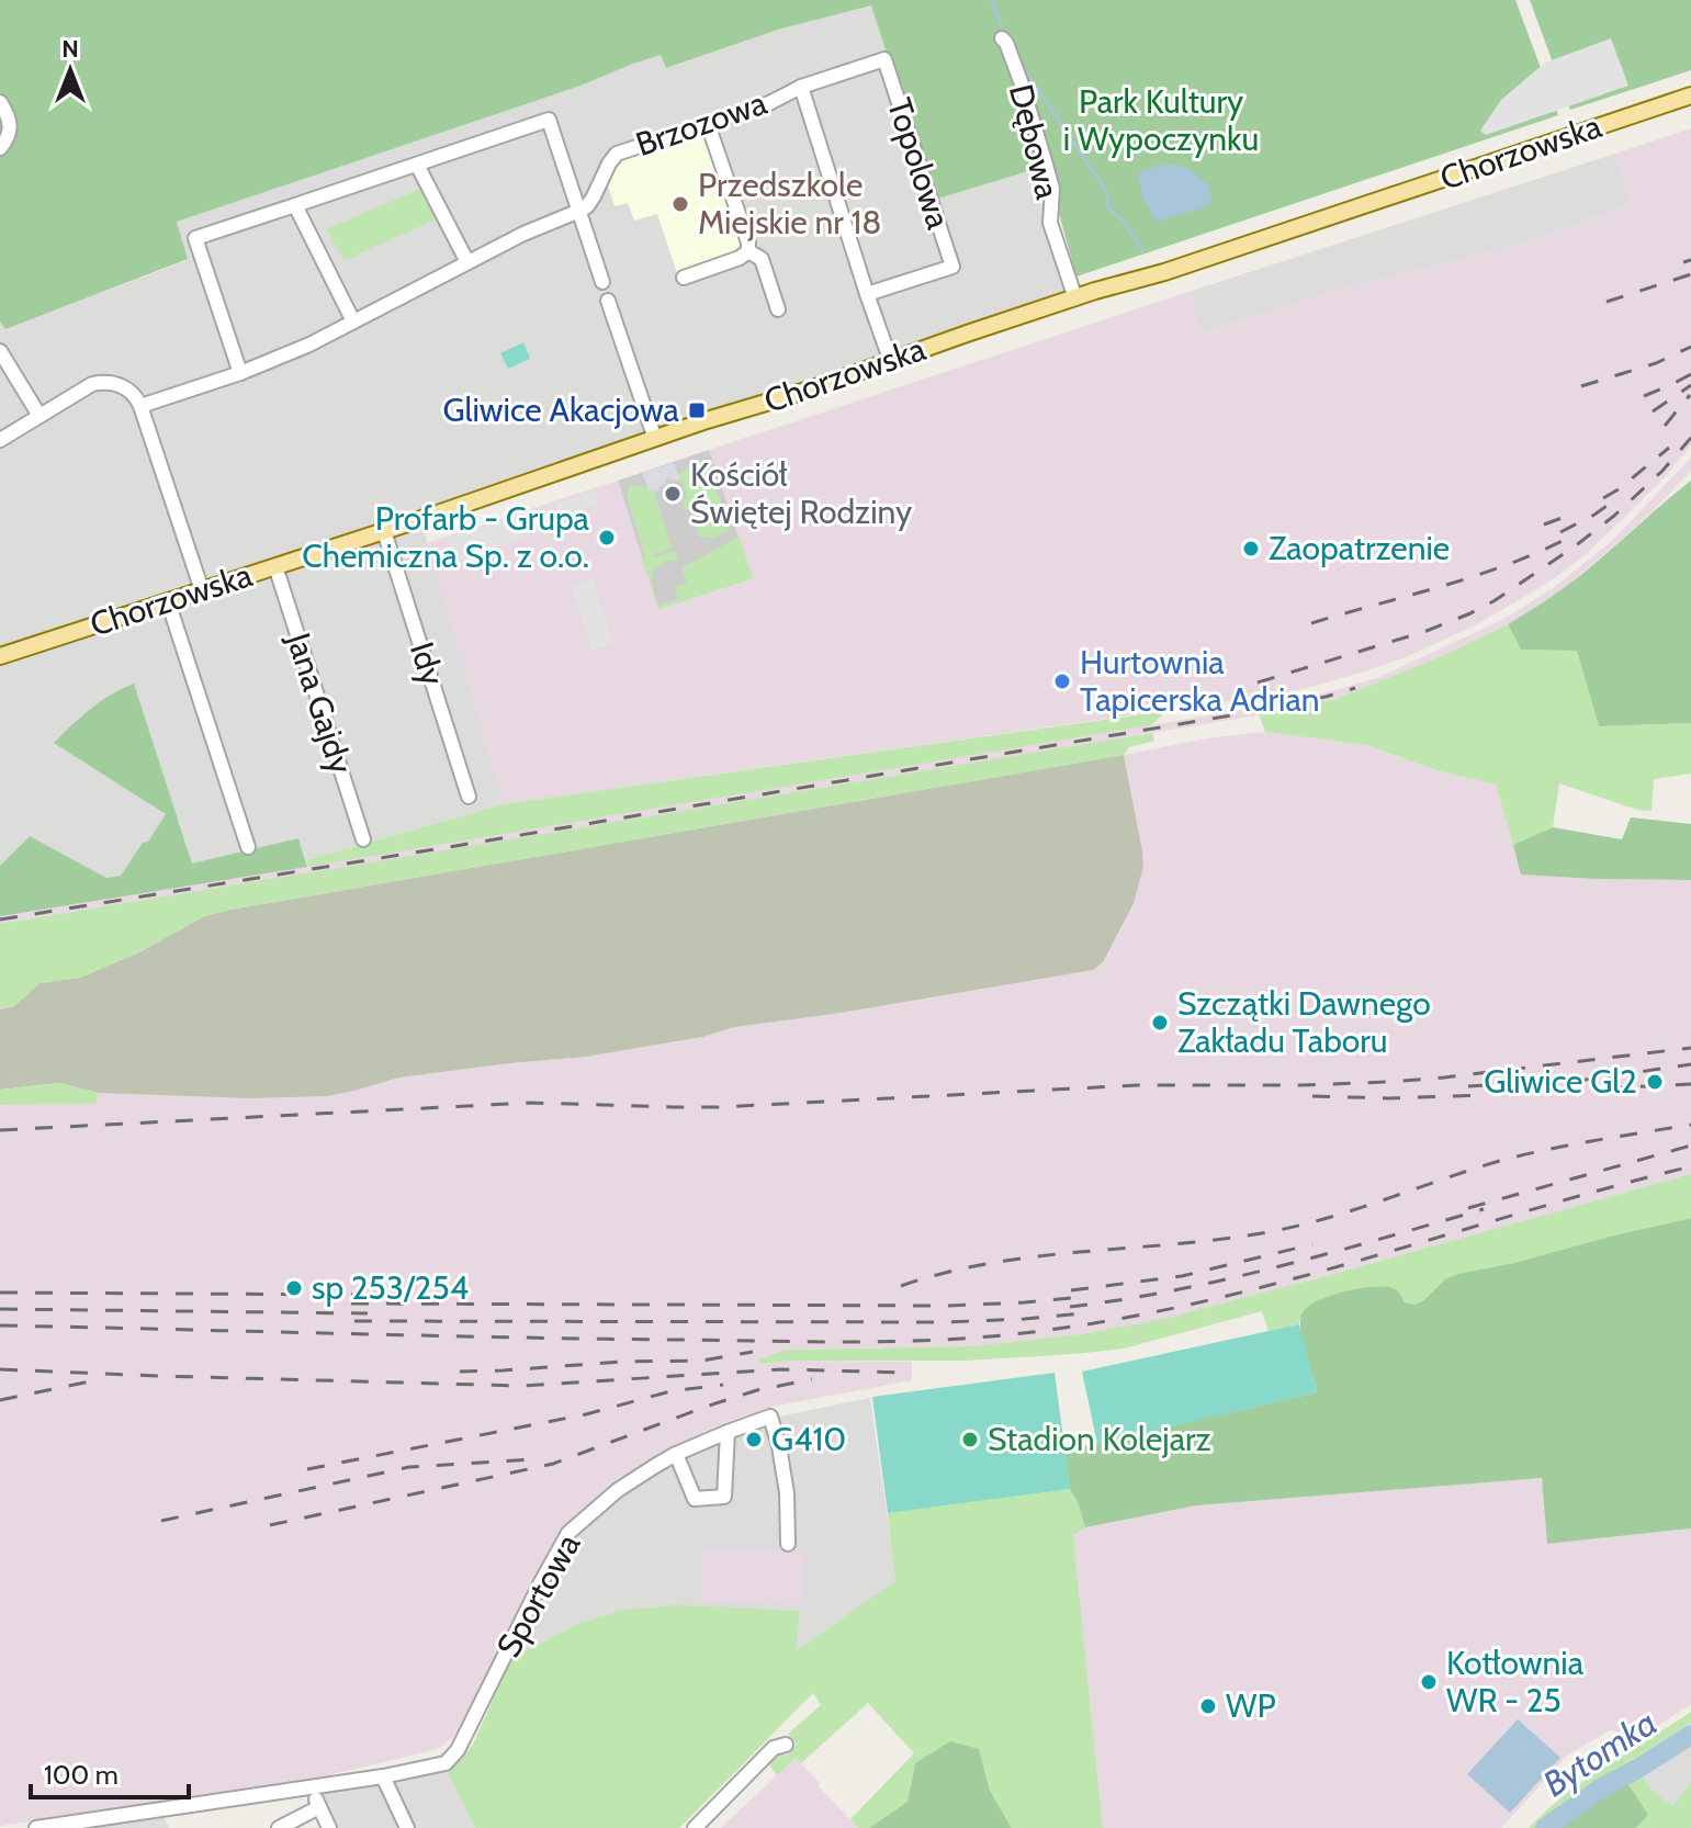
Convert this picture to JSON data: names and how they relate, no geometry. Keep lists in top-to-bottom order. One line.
{"streets":{"main road":["Chorzowska"],"street":["Brzozowa","Dębowa","Topolowa","Idy","Jana Gajdy","Sportowa"]},"crossings":[["Brzozowa","Topolowa"],["Dębowa","Chorzowska"],["Chorzowska","Idy"],["Chorzowska","Jana Gajdy"]],"water":["Bytomka"],"parks":["Park Kultury i Wypoczynku"],"places":{"other":["Przedszkole Miejskie nr 18","Kościół Świętej Rodziny","Profarb - Grupa Chemiczna Sp. z o.o.","Zaopatrzenie","Hurtownia Tapicerska Adrian","Szczątki Dawnego Zakładu Taboru","Gliwice Gl2","sp 253/254","G410","Stadion Kolejarz","Kotłownia WR - 25","WP"],"transit":["Gliwice Akacjowa"]},"scale_bar":"100 m","north":"top"}
